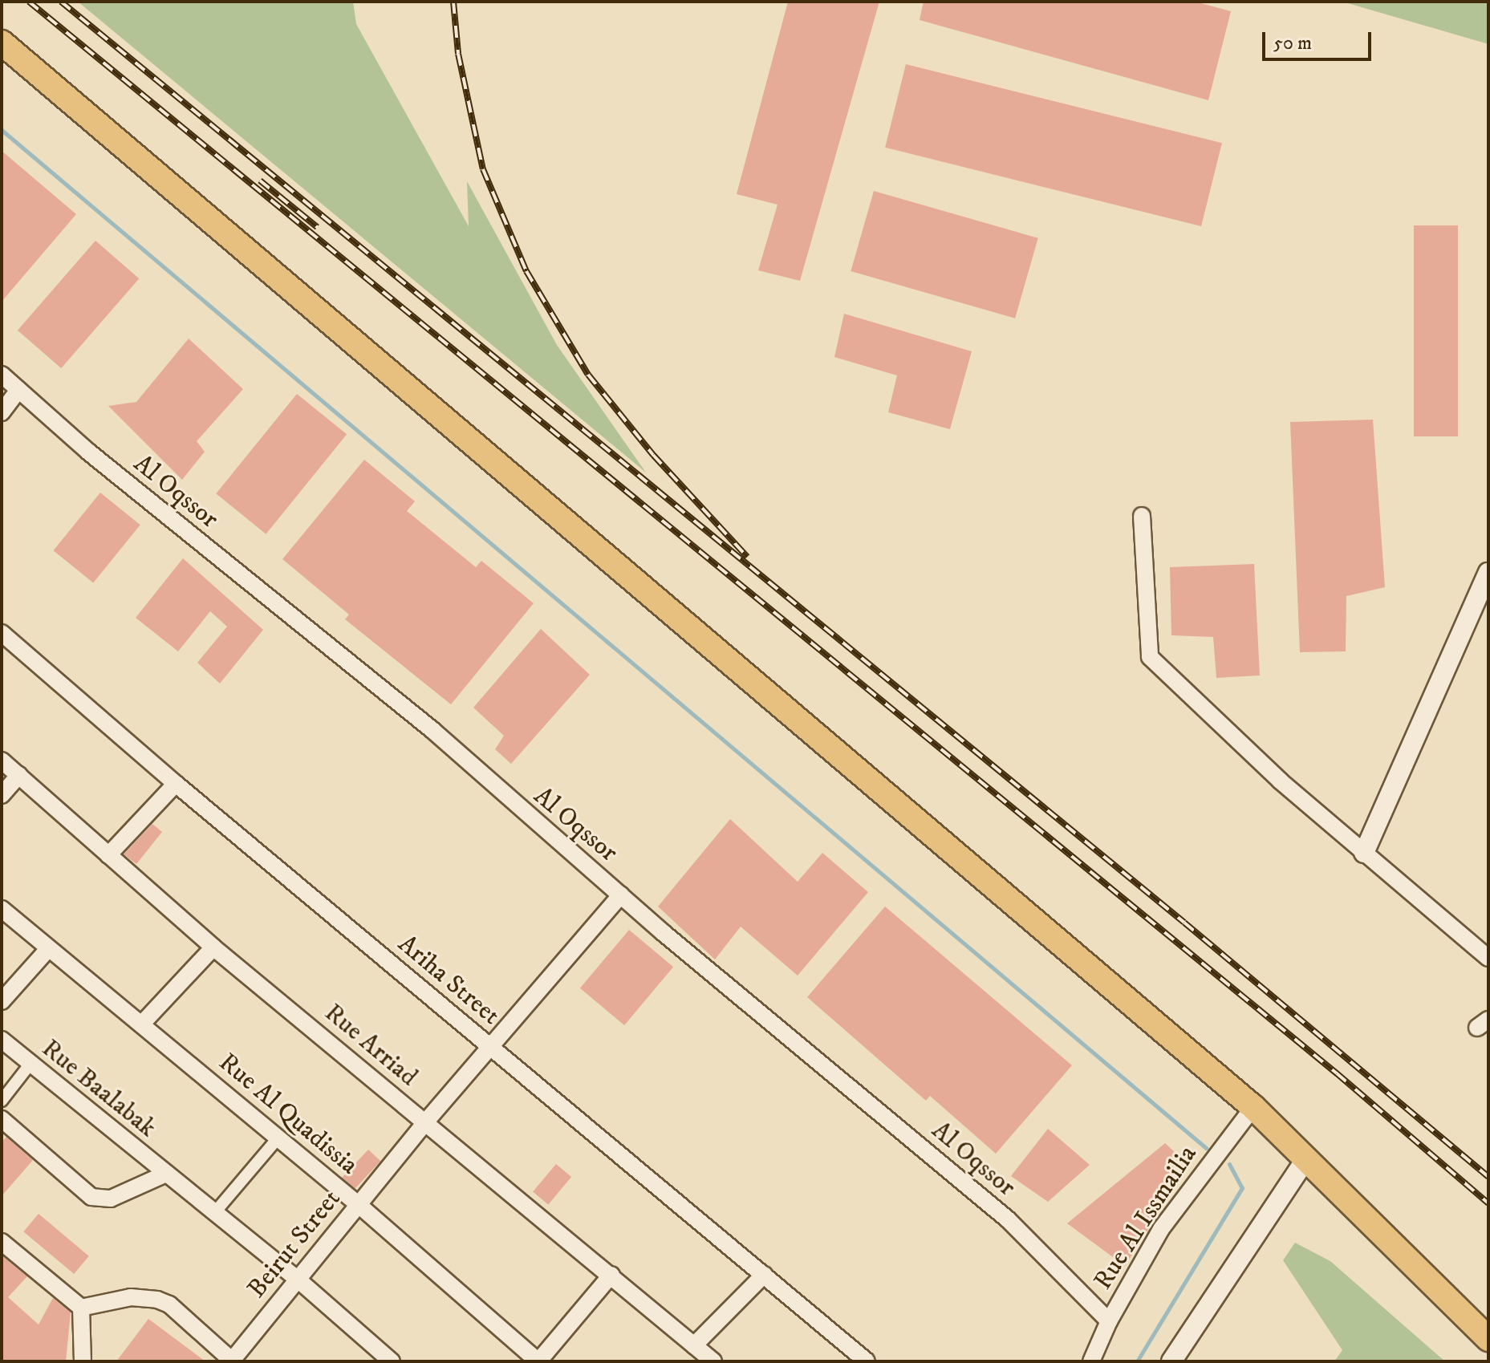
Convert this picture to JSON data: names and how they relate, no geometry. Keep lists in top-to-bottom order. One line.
{"streets":{"street":["Al Oqssor","Ariha Street","Rue Arriad","Rue Baalabak","Rue Al Quadissia","Rue Al Issmailia","Beirut Street"]},"crossings":[["Al Oqssor","Rue Al Issmailia"],["Al Oqssor","Beirut Street"],["Ariha Street","Beirut Street"],["Rue Arriad","Beirut Street"],["Rue Baalabak","Beirut Street"],["Rue Al Quadissia","Beirut Street"]],"scale_bar":"50 m"}
